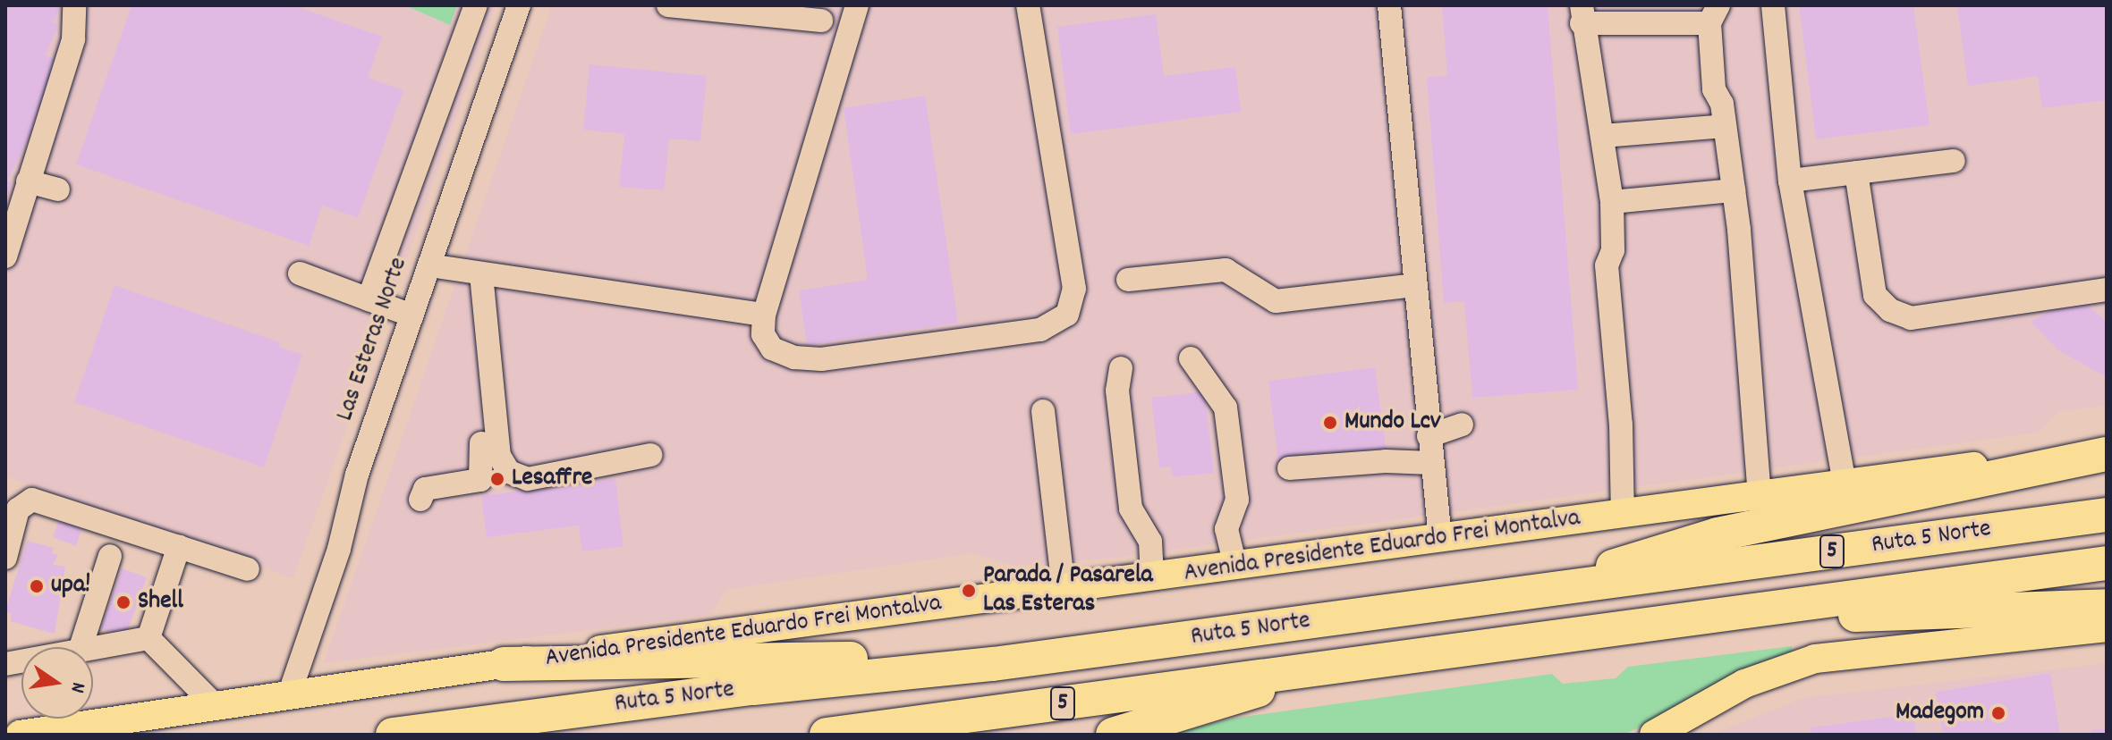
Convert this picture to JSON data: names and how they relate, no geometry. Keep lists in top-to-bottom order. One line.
{"streets":{"highway":["Ruta 5 Norte","5"],"main road":["Avenida Presidente Eduardo Frei Montalva"],"street":["Las Esteras Norte"]},"crossings":[["Las Esteras Norte","Avenida Presidente Eduardo Frei Montalva"]],"places":["Mundo Lcv","Lesaffre","upa!","Parada / Pasarela Las Esteras","Shell","Madegom"],"north":"right"}
